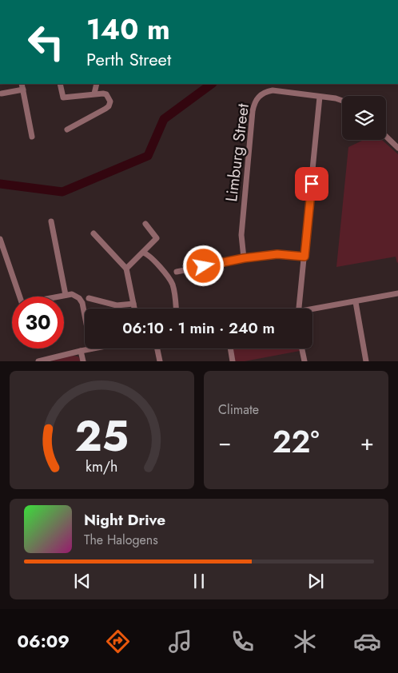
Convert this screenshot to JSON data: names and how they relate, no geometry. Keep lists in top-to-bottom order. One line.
{"streets":{"street":["Limburg Street"]},"page":{"turn":["140 m","Perth Street"],"limit":"30","trip":"06:10 · 1 min · 240 m","tile":"Climate","heat":["−","22°","+"],"song":["Night Drive","The Halogens"],"tabs":"06:09","gauge":["25","km/h"]}}
